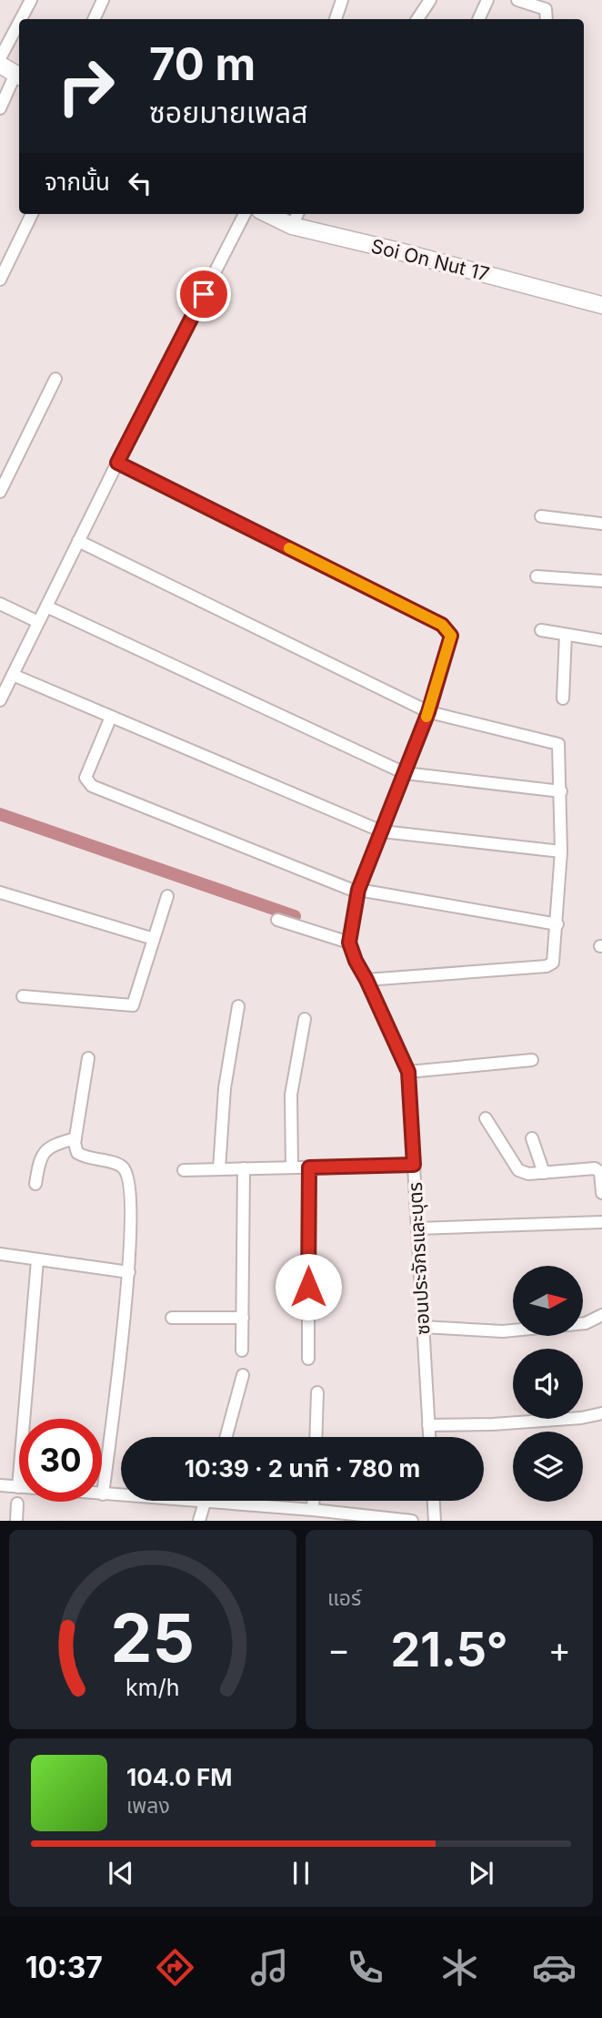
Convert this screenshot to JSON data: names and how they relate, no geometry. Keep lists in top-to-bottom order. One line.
{"streets":{"street":["Soi On Nut 17","ซอนประจักรและบุตร"]},"north":"right","page":{"turn":["70 m","ซอยมายเพลส"],"then":"จากนั้น","limit":"30","trip":"10:39 · 2 นาที · 780 m","tile":"แอร์","heat":["−","21.5°","+"],"song":["104.0 FM","เพลง"],"tabs":"10:37","gauge":["25","km/h"]}}
